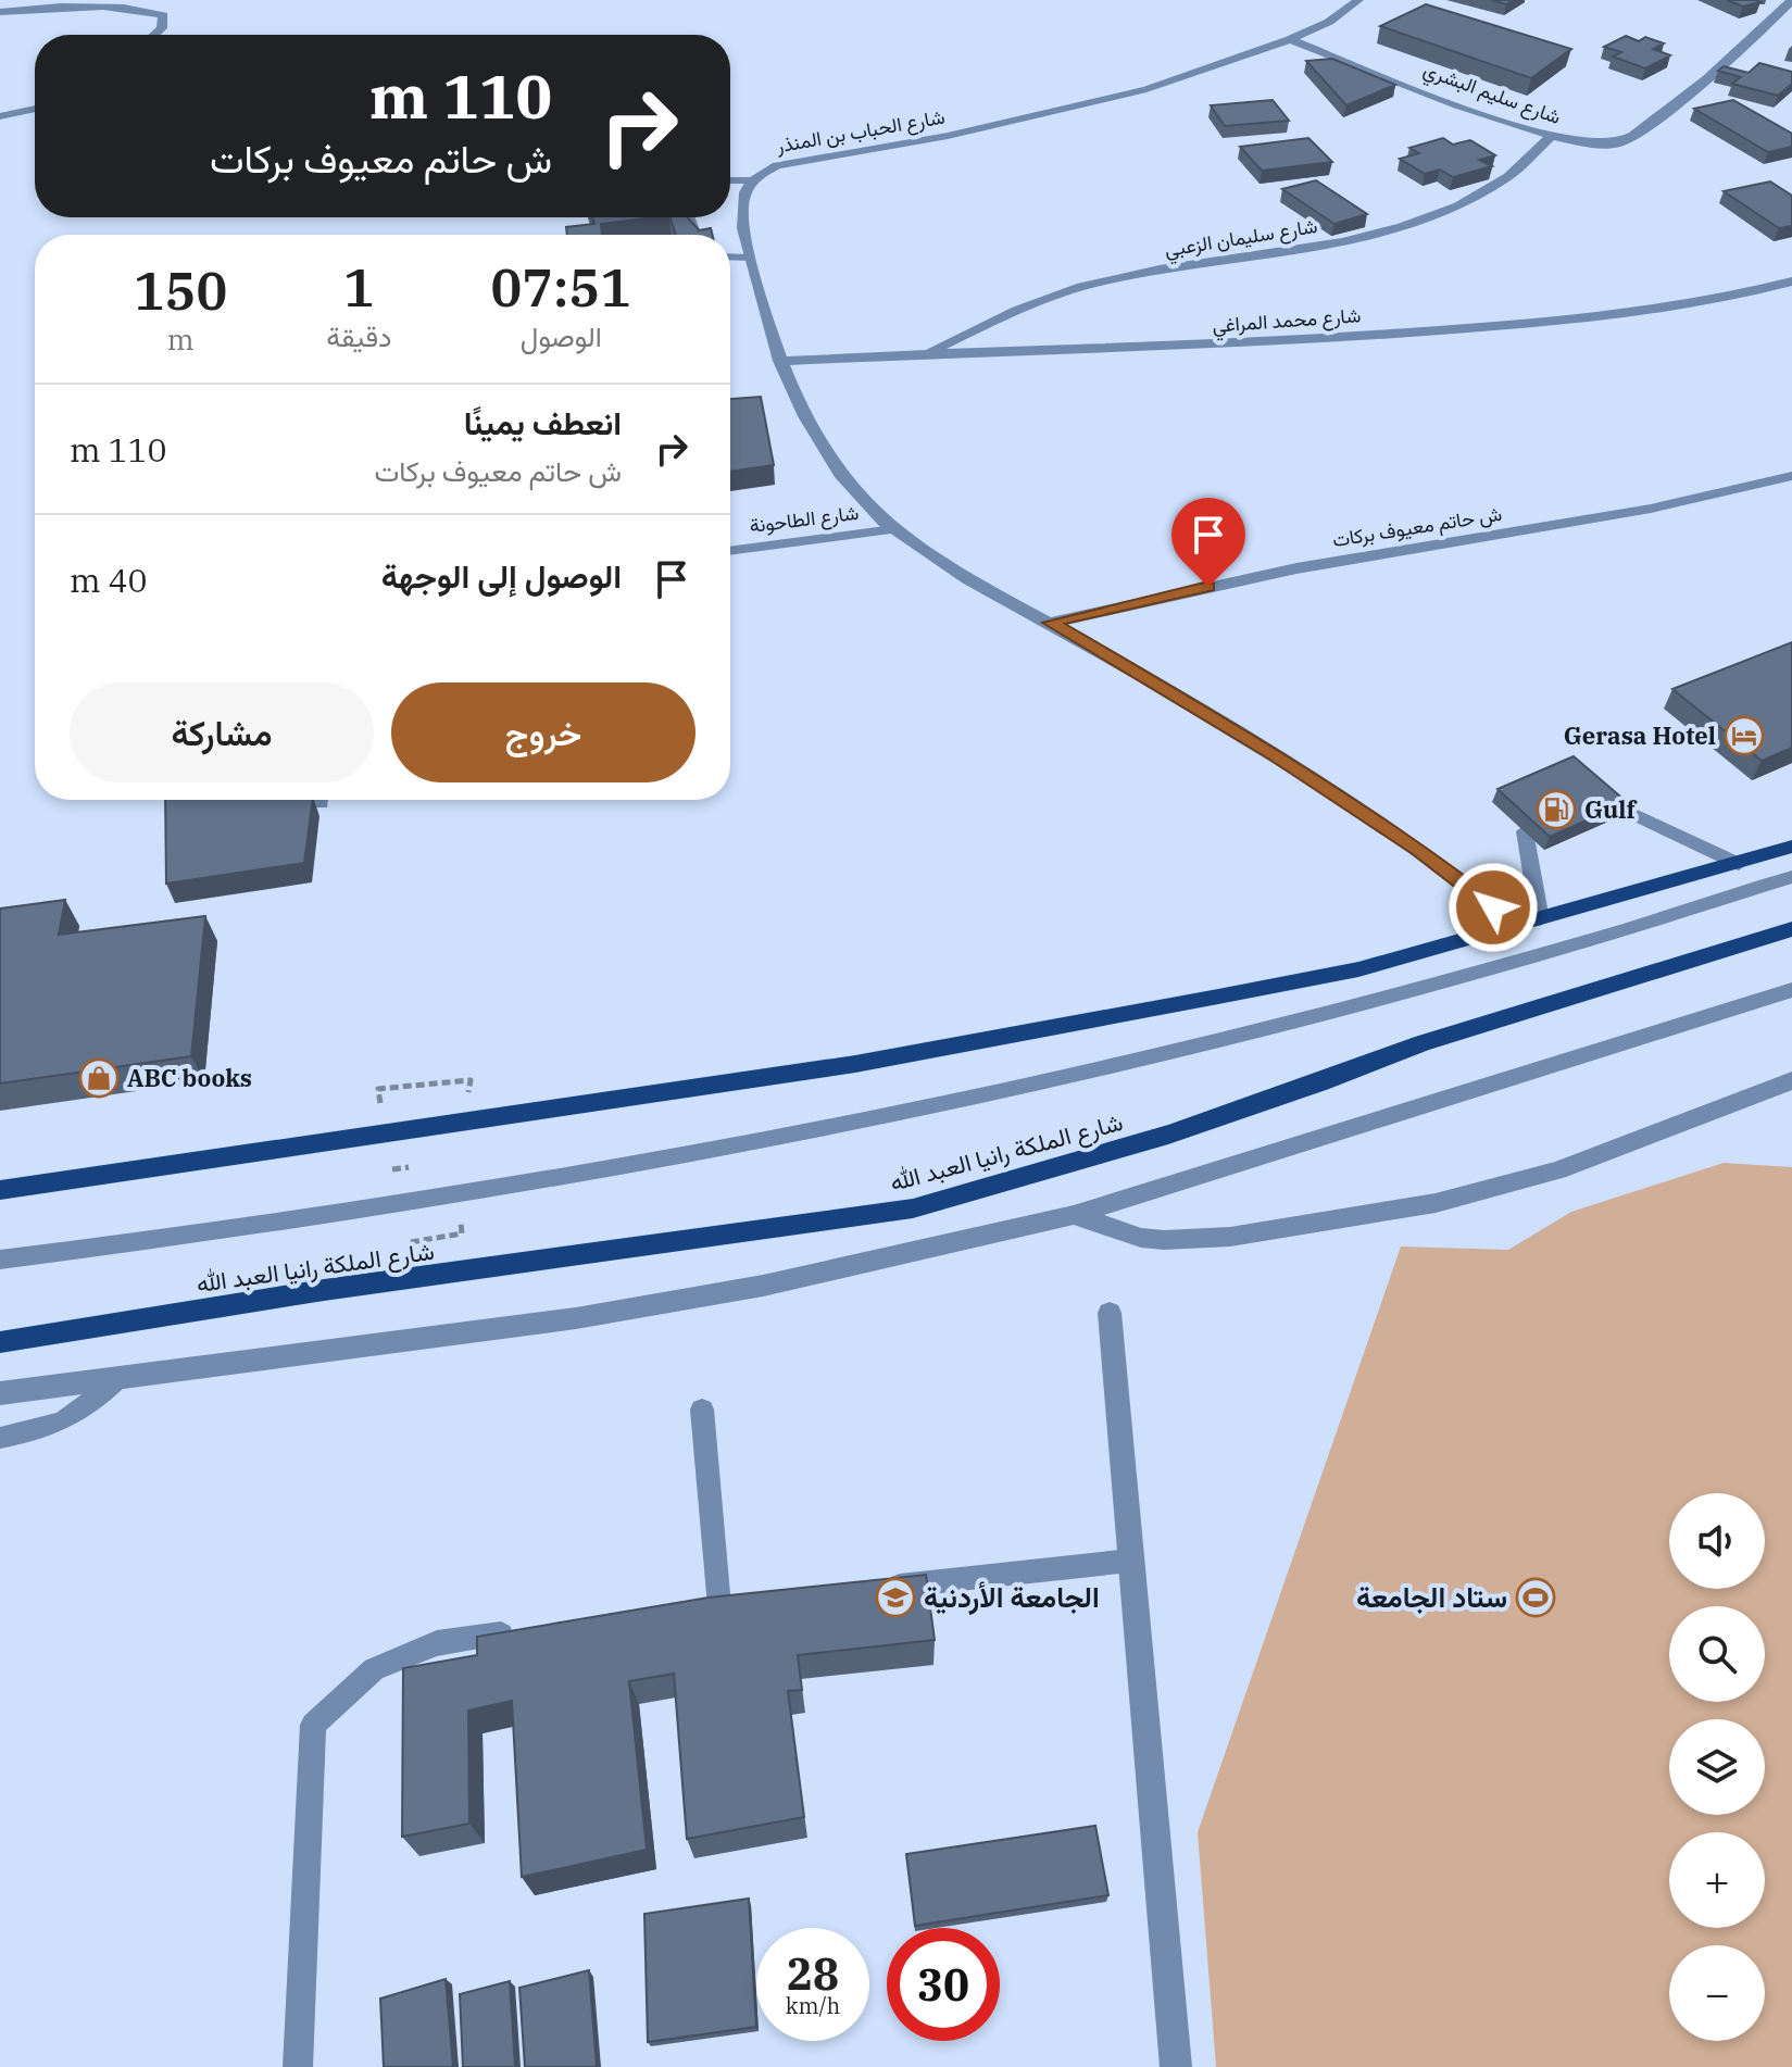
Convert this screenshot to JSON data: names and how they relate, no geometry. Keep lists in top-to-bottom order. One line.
{"streets":{"main road":["شارع الملكة رانيا العبد الله"],"street":["شارع سليم البشري","شارع الحباب بن المنذر","شارع سليمان الزعبي","شارع محمد المراغي","ش حاتم معيوف بركات"],"lane":["شارع الطاحونة"]},"crossings":[["شارع سليم البشري","شارع الحباب بن المنذر"],["شارع سليم البشري","شارع سليمان الزعبي"],["شارع الحباب بن المنذر","شارع محمد المراغي"],["شارع الحباب بن المنذر","شارع الطاحونة"],["شارع الحباب بن المنذر","ش حاتم معيوف بركات"],["شارع سليمان الزعبي","شارع محمد المراغي"]],"places":{"hotel":["Gerasa Hotel"],"fuel station":["Gulf"],"shop":["ABC books"],"school or university":["الجامعة الأردنية"],"sports":["ستاد الجامعة"]},"page":{"turn":["110 m","ش حاتم معيوف بركات"],"eta":["07:51","الوصول","1","دقيقة","150","m"],"list":[{"name":"انعطف يمينًا","note":"ش حاتم معيوف بركات","value":"110 m"},{"name":"الوصول إلى الوجهة","value":"40 m"}],"buttons":["خروج","مشاركة"],"map_buttons":["+","−"],"speed":"28 km/h","limit":"30"}}
